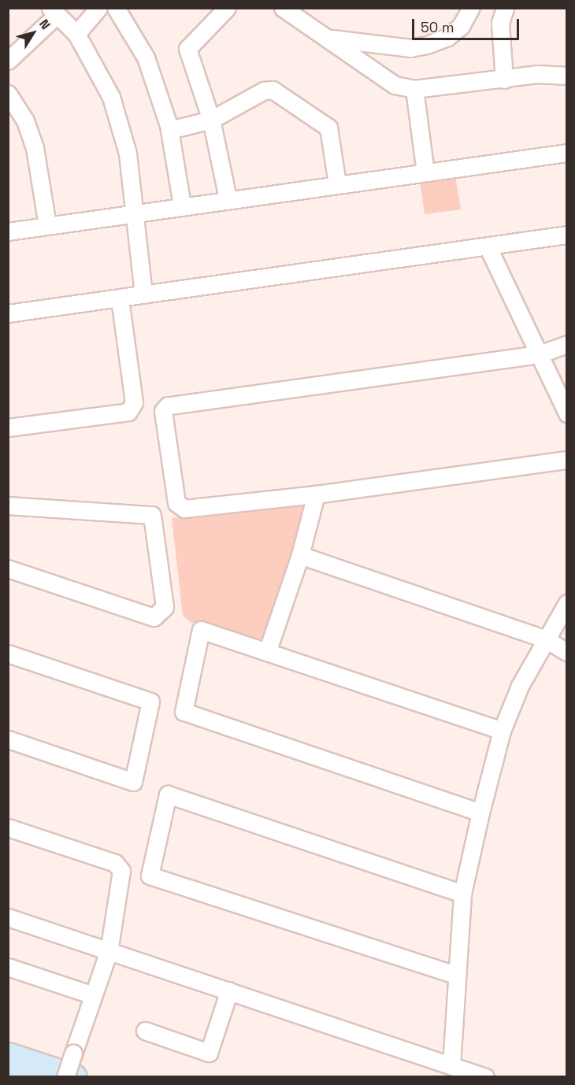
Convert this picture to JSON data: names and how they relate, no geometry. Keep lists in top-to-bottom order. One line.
{"scale_bar":"50 m","north":"top right"}
